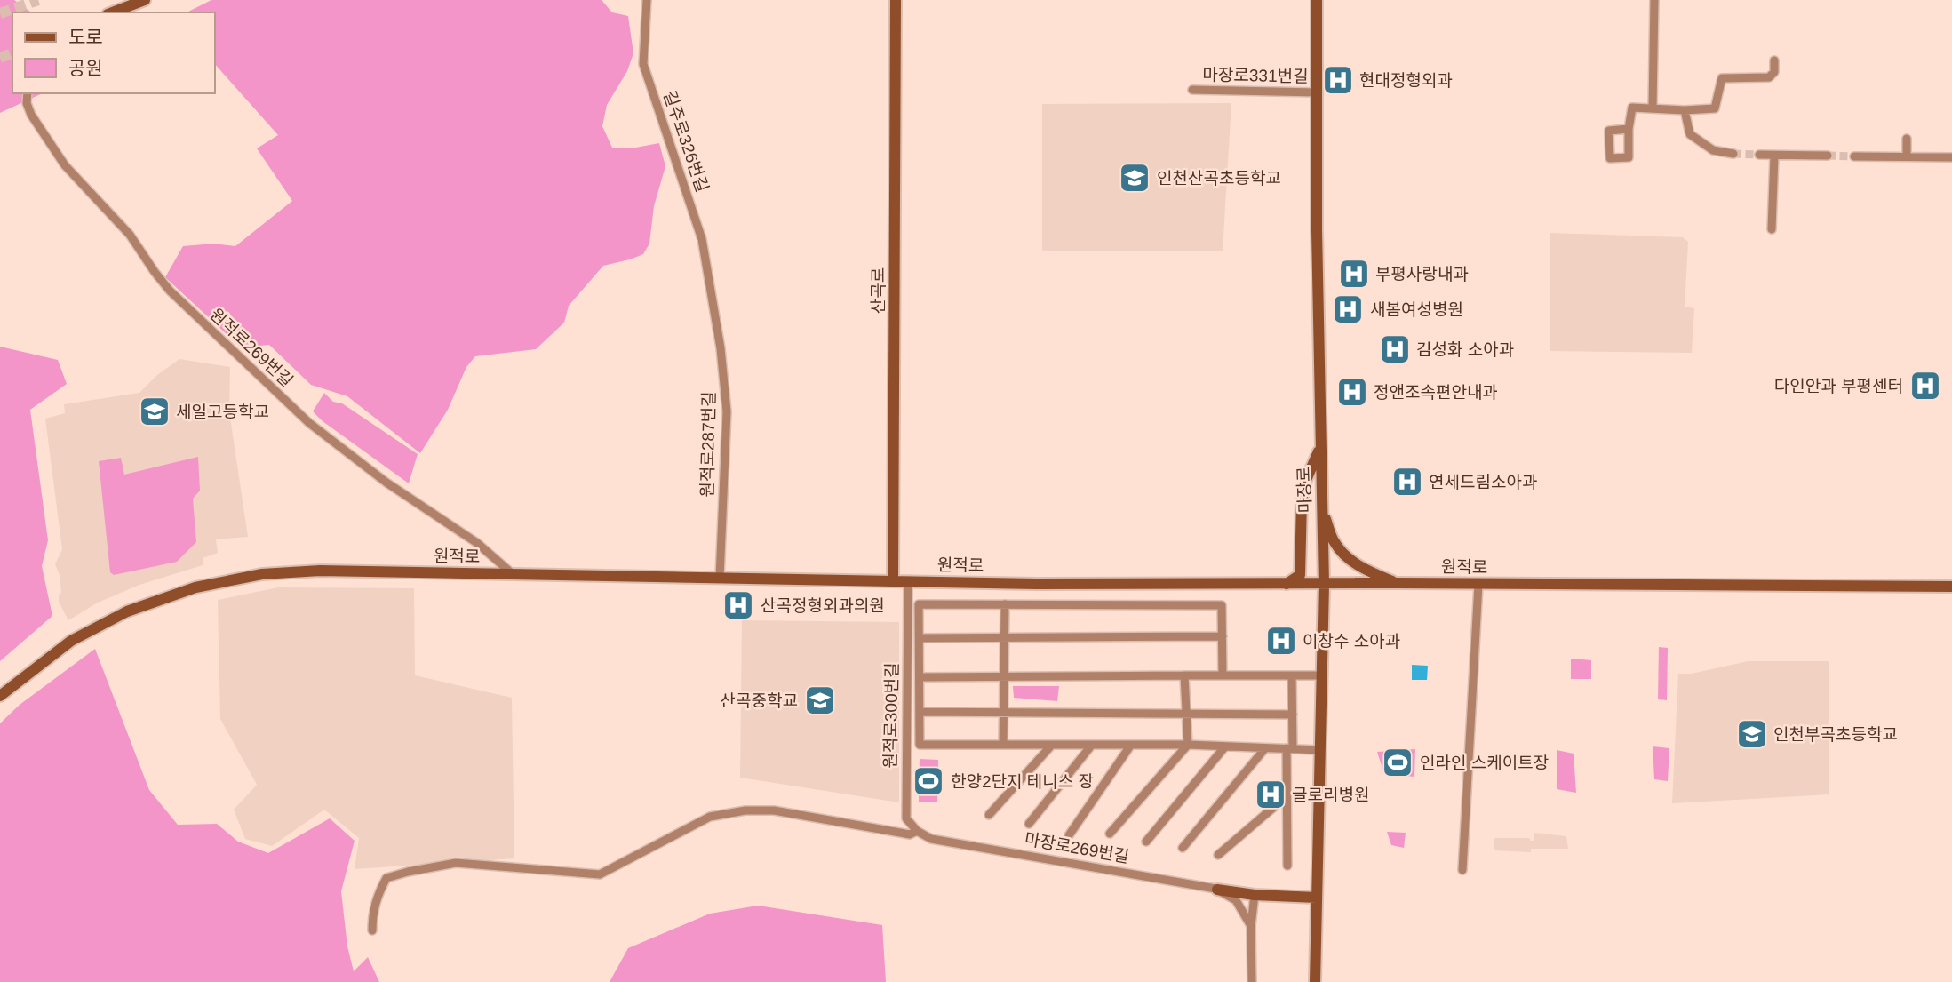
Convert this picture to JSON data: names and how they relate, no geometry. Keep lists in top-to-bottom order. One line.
{"streets":{"main road":["산곡로","마장로","원적로"],"street":["마장로331번길","길주로326번길","원적로269번길","원적로287번길","원적로300번길","마장로269번길"]},"crossings":[["마장로331번길","마장로"],["길주로326번길","원적로287번길"],["산곡로","원적로"],["원적로269번길","원적로"],["원적로287번길","원적로"],["마장로","원적로"],["원적로","원적로300번길"],["원적로300번길","마장로269번길"]],"places":{"hospital":["현대정형외과","부평사랑내과","새봄여성병원","김성화 소아과","다인안과 부평센터","정앤조속편안내과","연세드림소아과","산곡정형외과의원","이창수 소아과","글로리병원"],"school or university":["인천산곡초등학교","세일고등학교","산곡중학교","인천부곡초등학교"],"sports":["인라인 스케이트장","한양2단지 테니스 장"]},"legend":["도로","공원"]}
